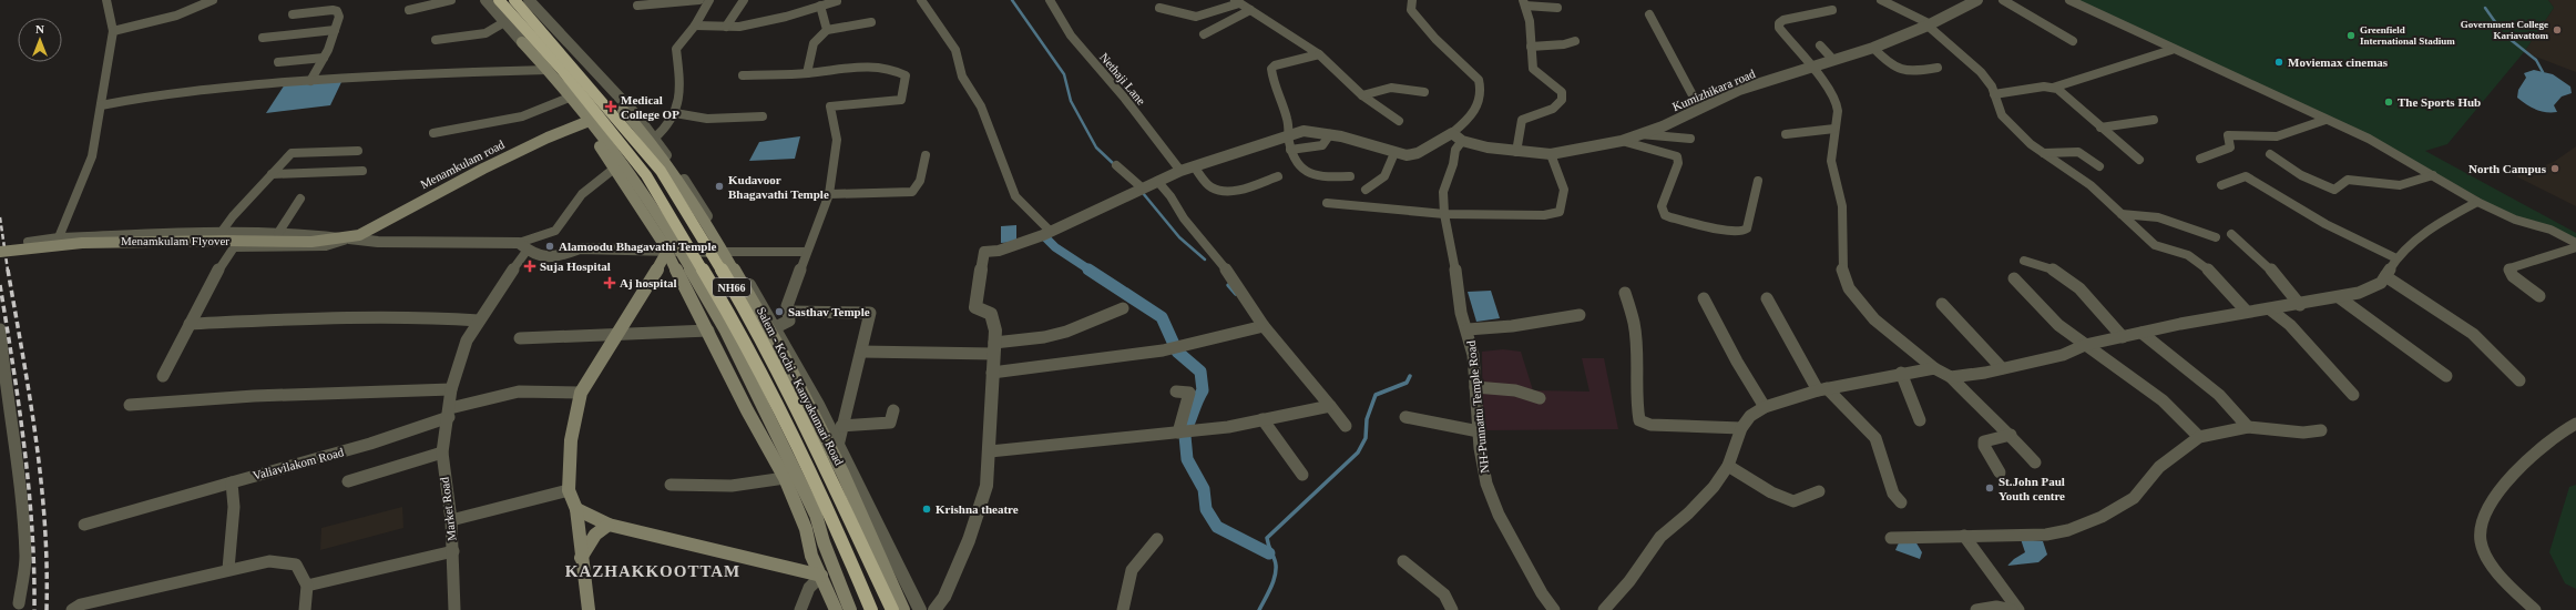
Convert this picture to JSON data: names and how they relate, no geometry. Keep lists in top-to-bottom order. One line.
{"streets":{"highway":["NH66","Salem - Kochi - Kanyakumari Road"],"main road":["Menamkulam road","Menamkulam Flyover"],"street":["Nethaji Lane","Kumizhikara road","NH-Punnattu Temple Road","Valiavilakom Road","Market Road"]},"crossings":[["Kumizhikara road","NH-Punnattu Temple Road"],["Menamkulam road","Menamkulam Flyover"],["Valiavilakom Road","Market Road"]],"districts":["KAZHAKKOOTTAM"],"places":{"other":["Government College Kariavattom","Greenfield International Stadium","Moviemax cinemas","The Sports Hub","North Campus","Kudavoor Bhagavathi Temple","Alamoodu Bhagavathi Temple","Sasthav Temple","St.John Paul Youth centre","Krishna theatre"],"health":["Medical College OP","Suja Hospital","Aj hospital"]},"north":"top"}
